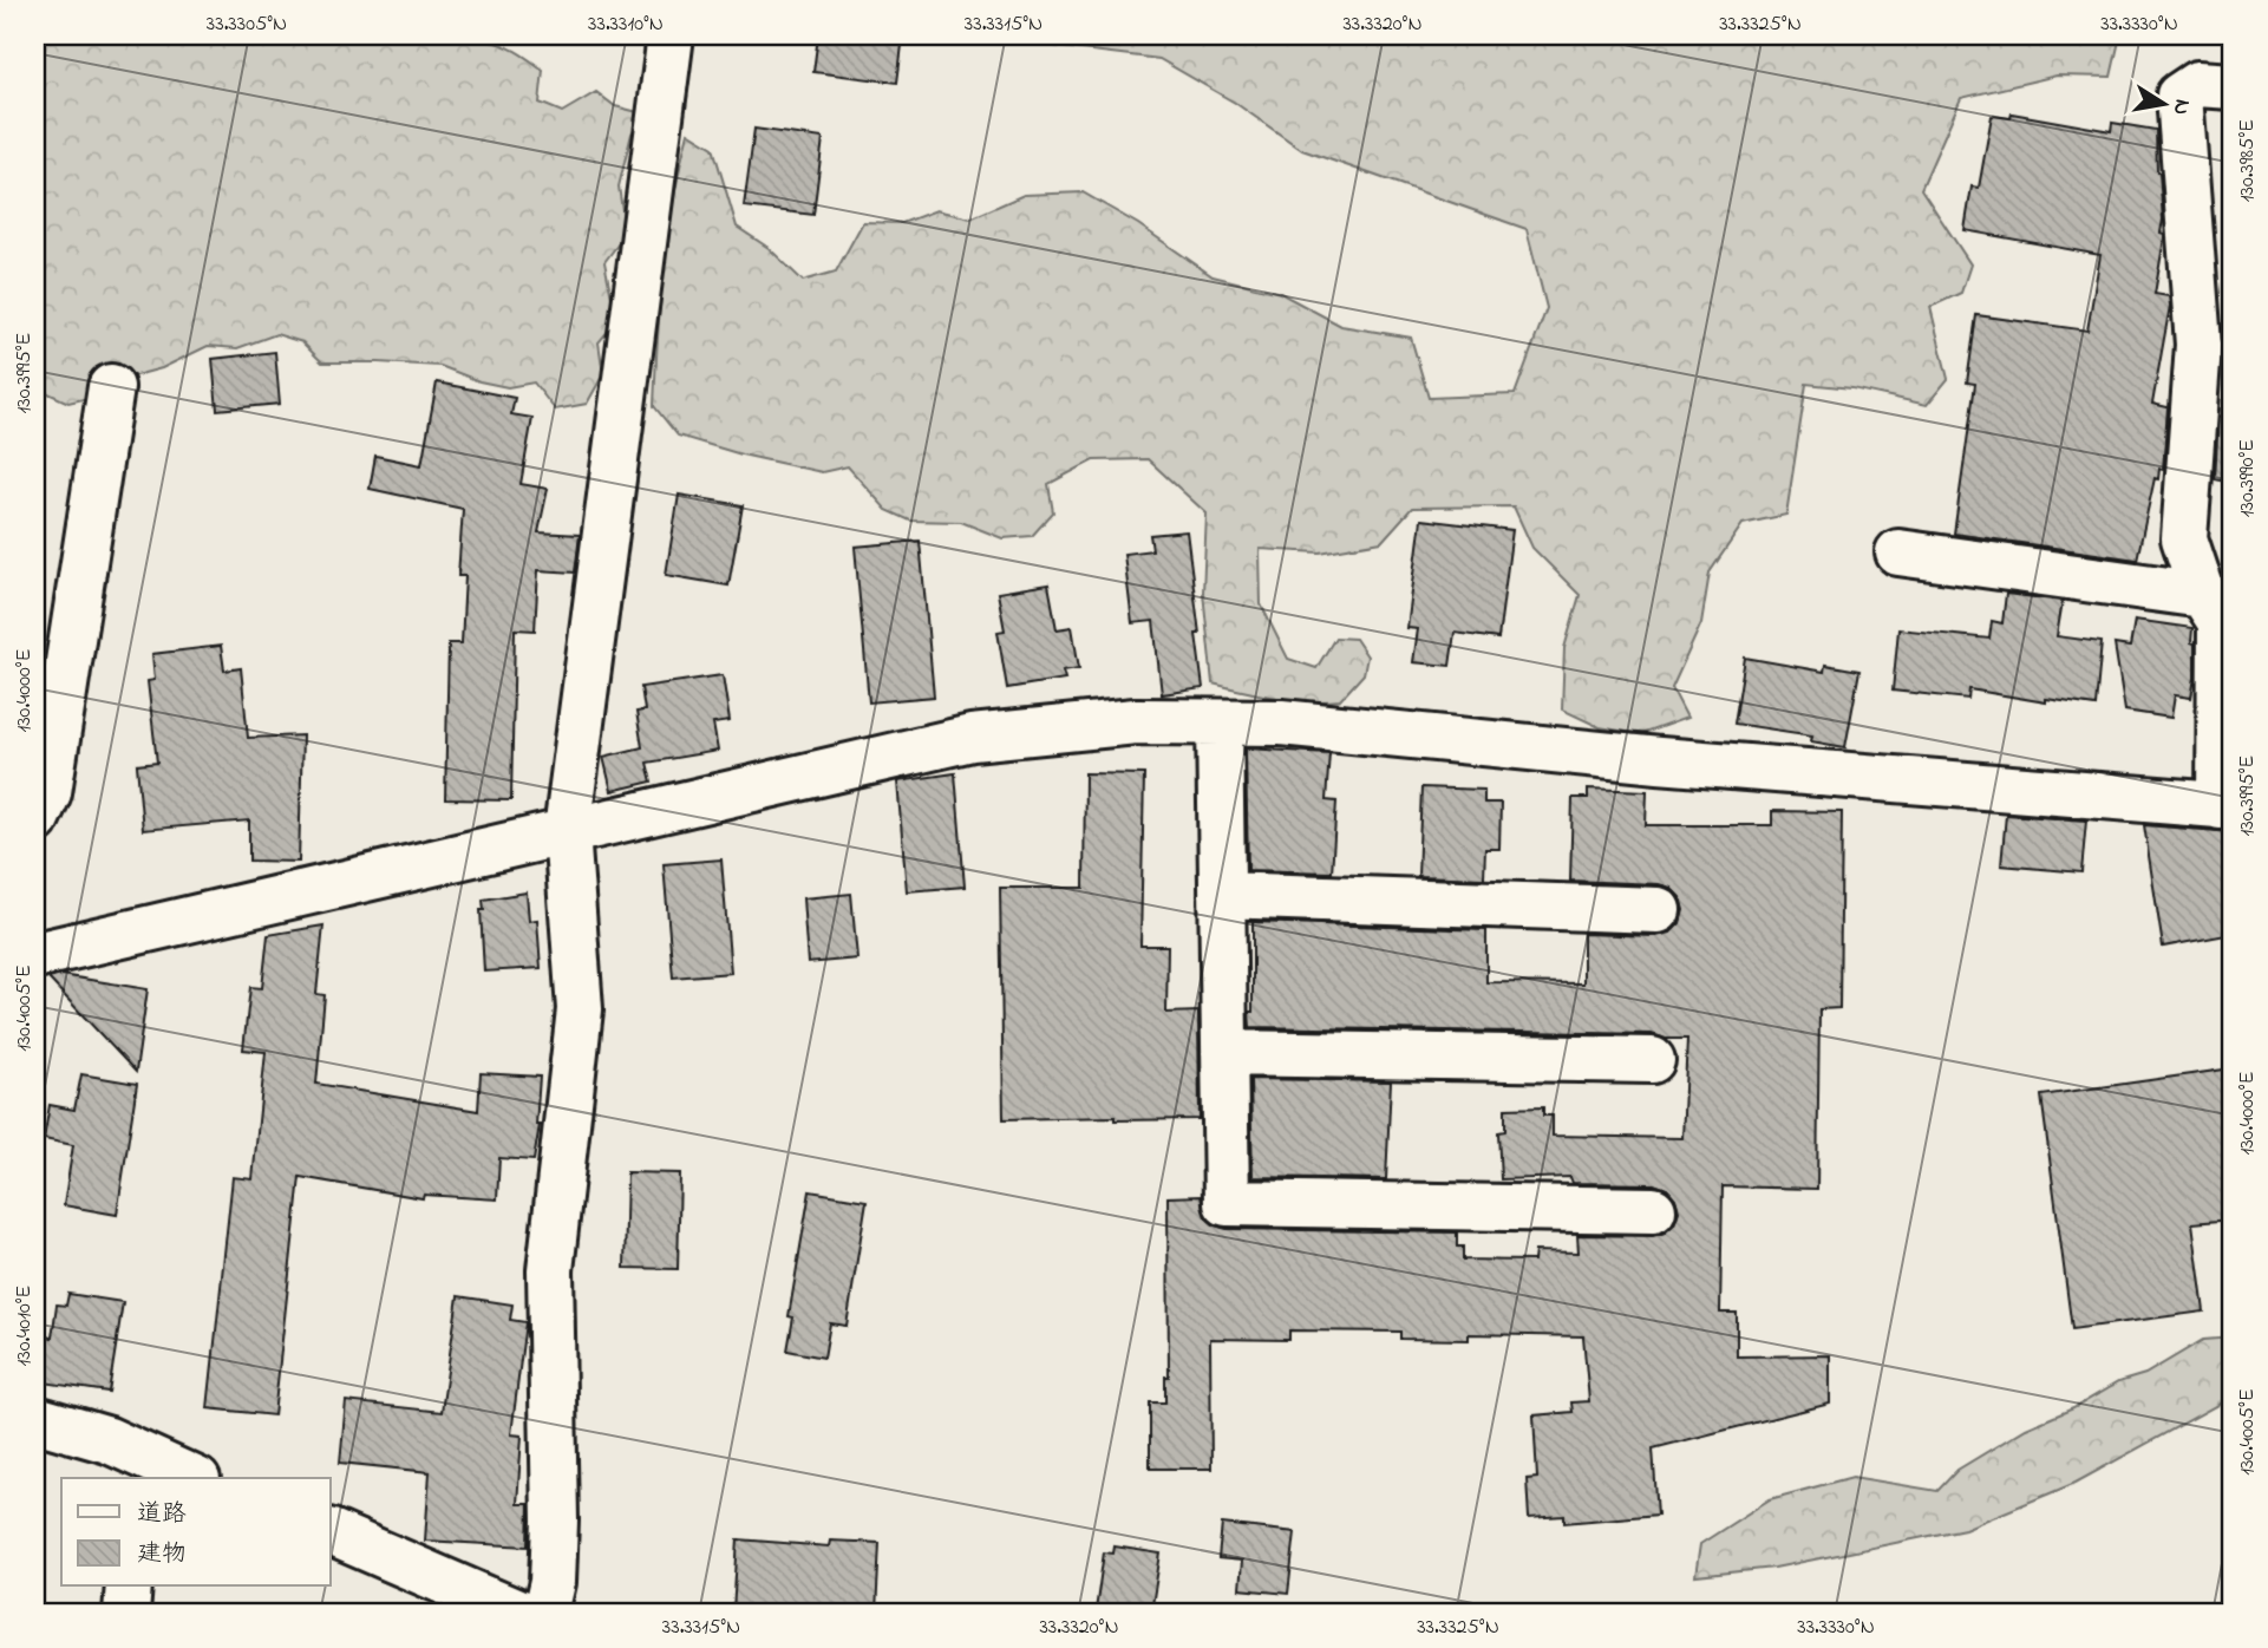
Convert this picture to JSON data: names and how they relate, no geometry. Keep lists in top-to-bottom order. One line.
{"legend":["道路","建物"],"north":"right","coordinates":["33.3305°N","33.3310°N","33.3315°N","33.3320°N","33.3325°N","33.3330°N","130.3985°E","130.3995°E","130.3990°E","130.4000°E","130.4005°E","130.4010°E"]}
